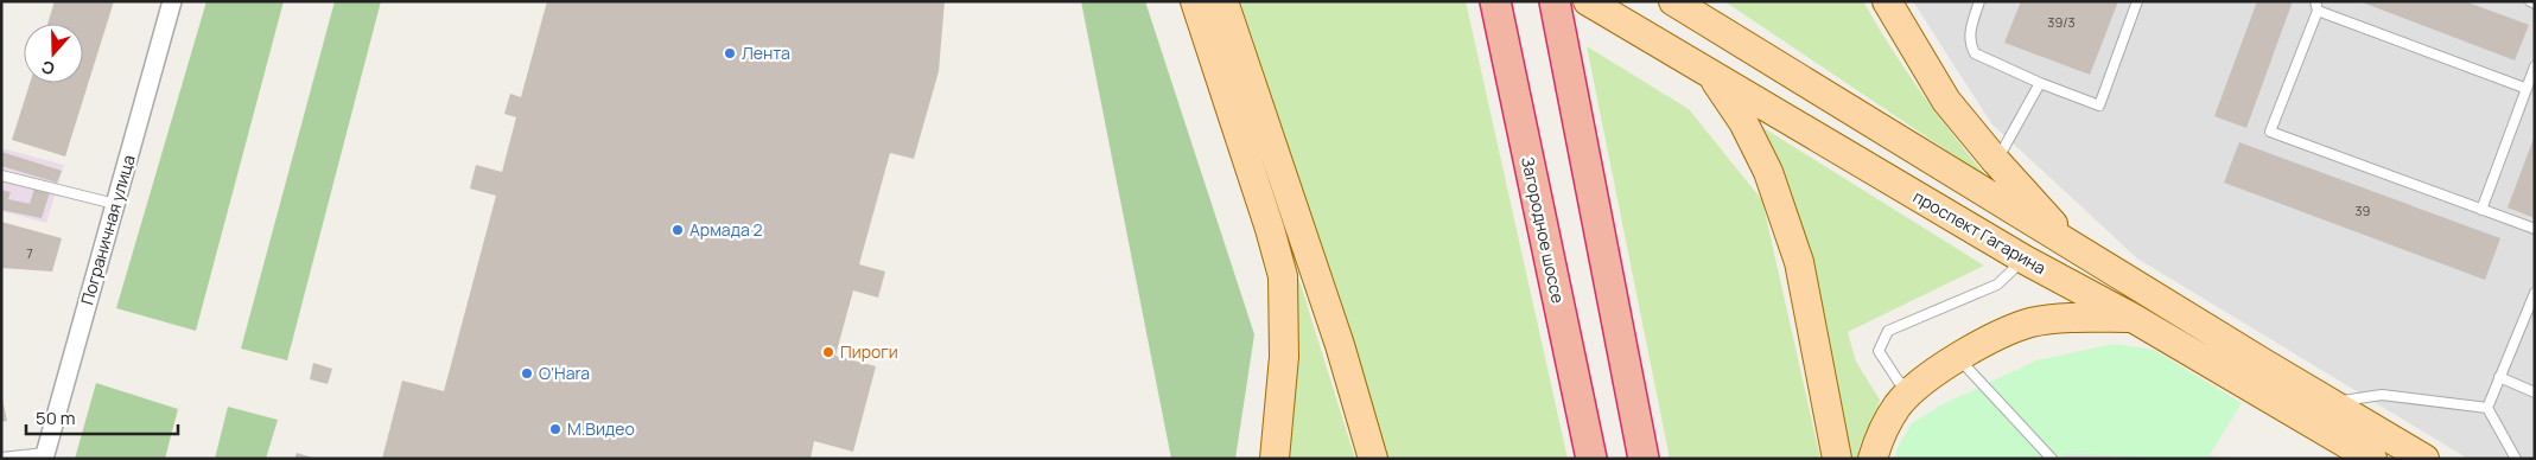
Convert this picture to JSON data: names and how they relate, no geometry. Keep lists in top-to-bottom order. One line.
{"streets":{"highway":["Загородное шоссе"],"main road":["проспект Гагарина"],"street":["Пограничная улица"]},"places":["Лента","Армада 2","Пироги","O'Hara","М.Видео"],"house_numbers":["39/3","39","7"],"scale_bar":"50 m","north":"bottom"}
